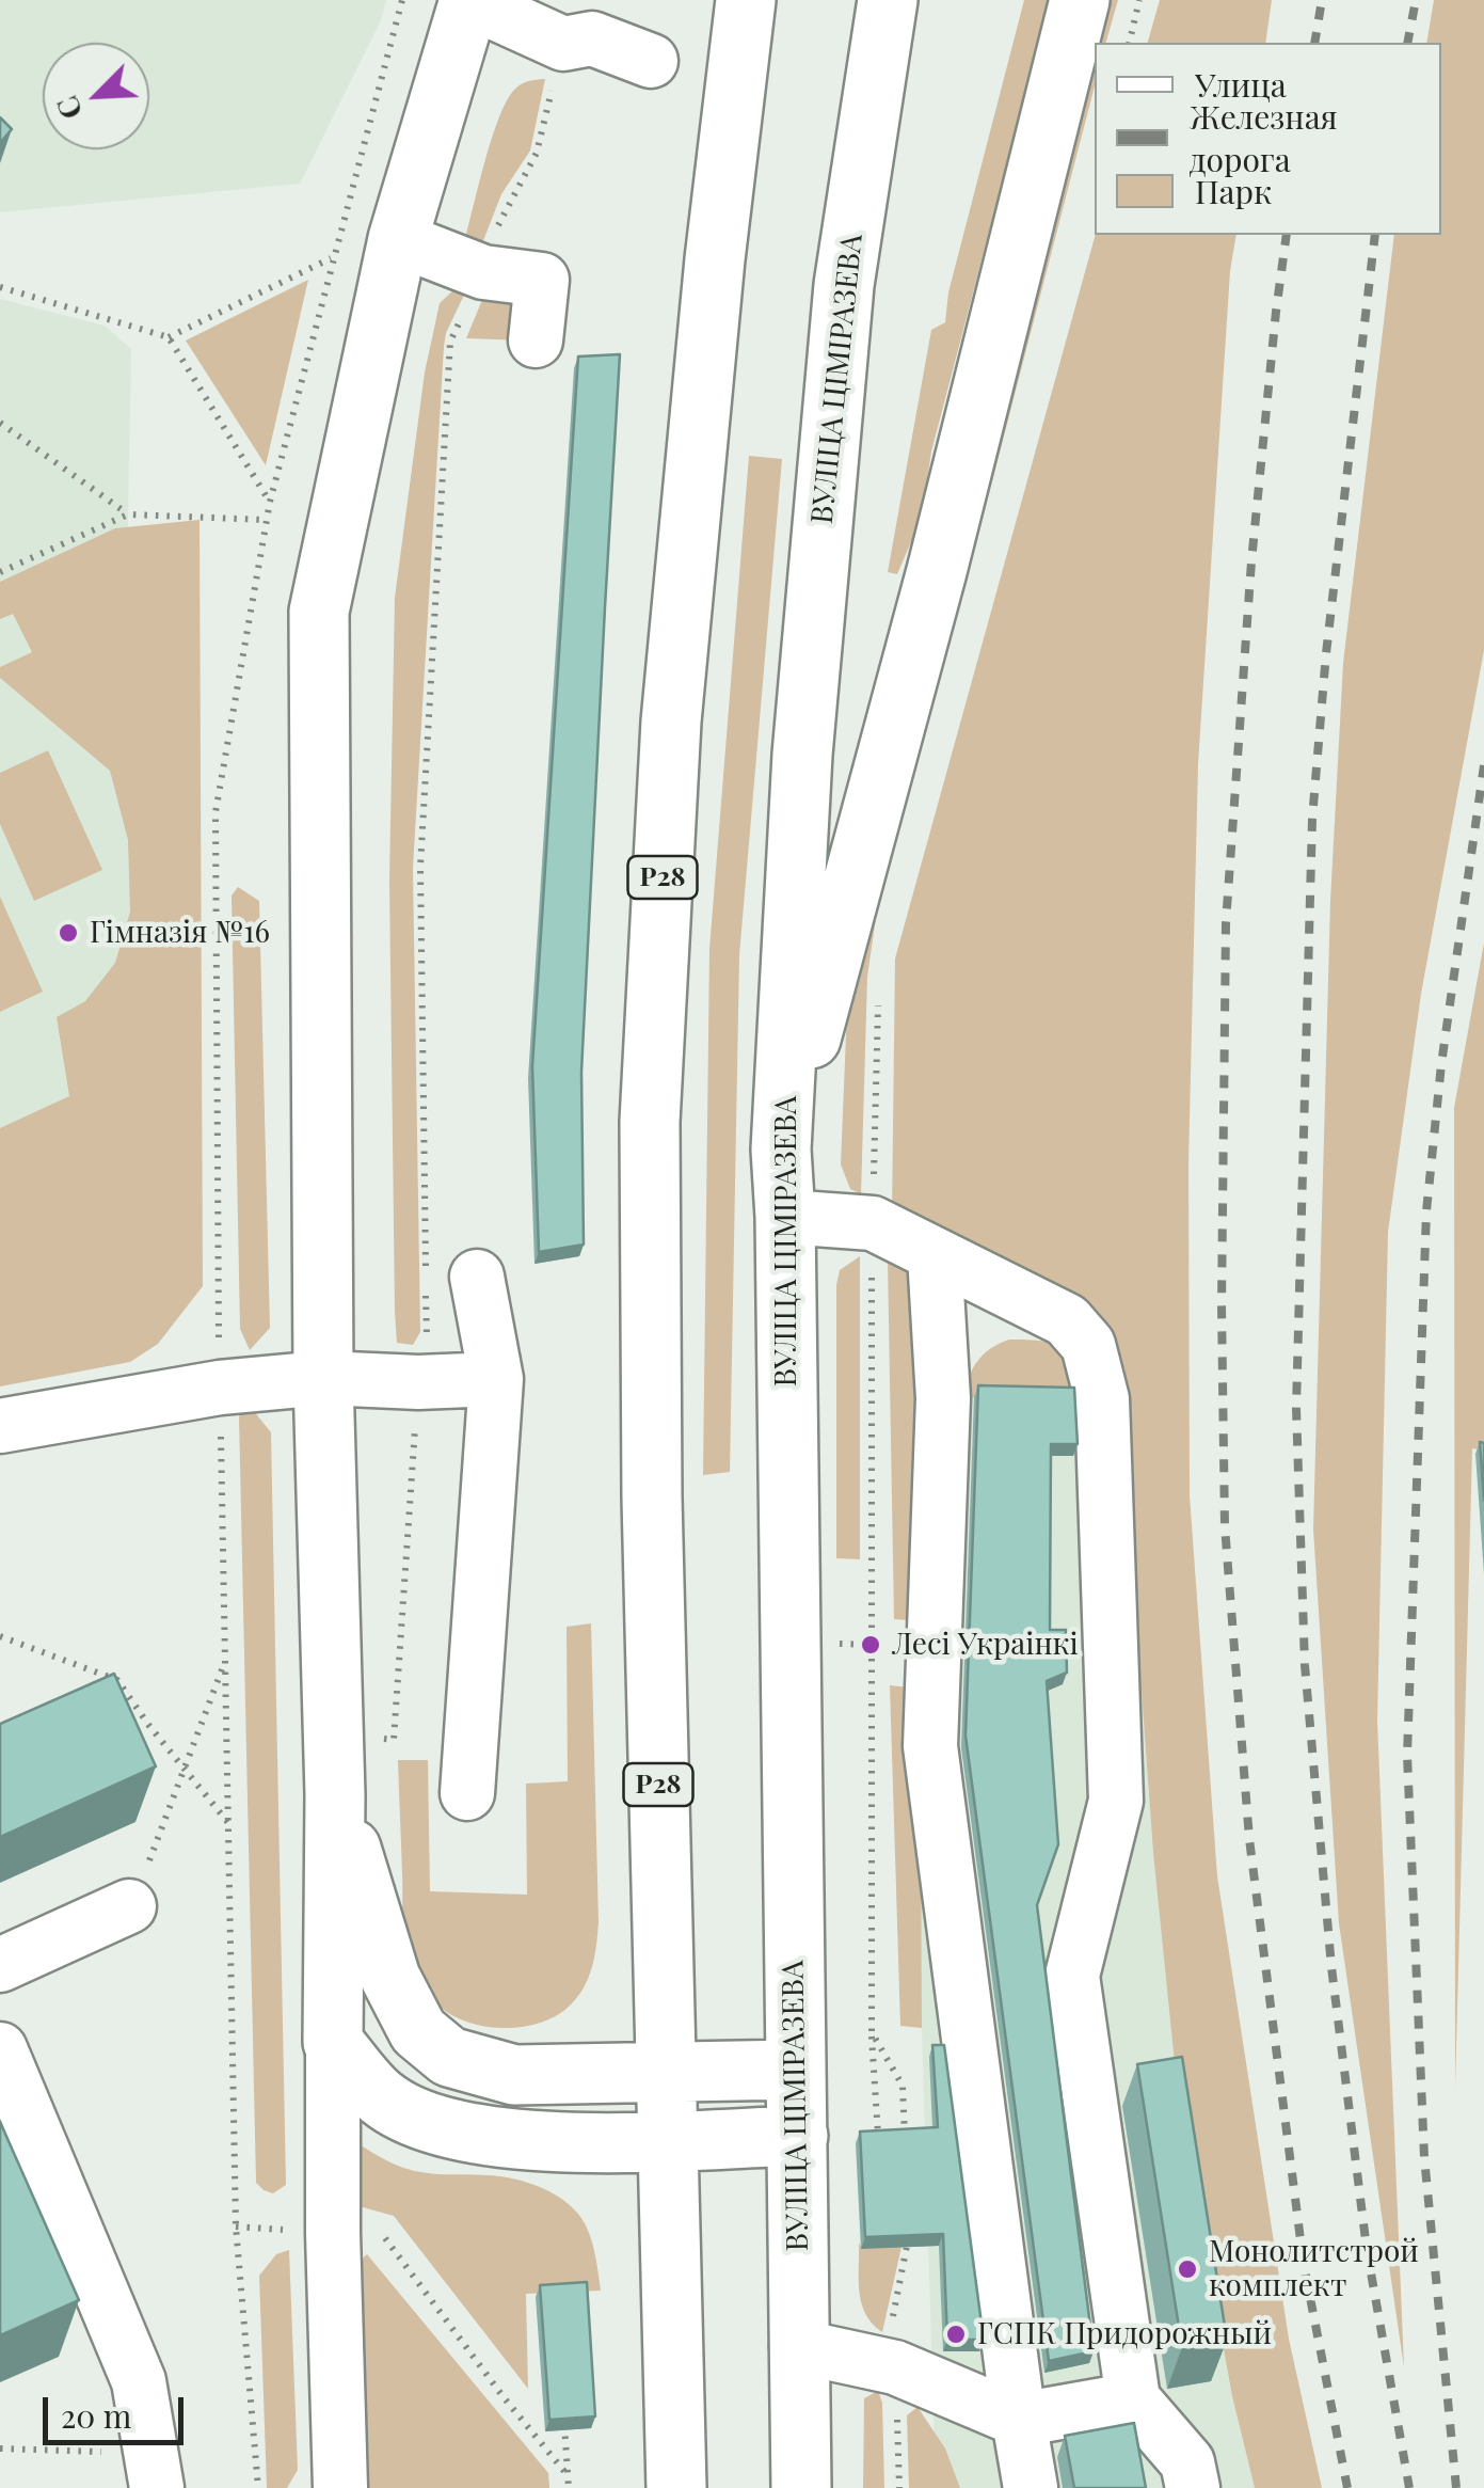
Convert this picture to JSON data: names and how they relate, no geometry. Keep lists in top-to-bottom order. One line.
{"streets":{"main road":["ВУЛІЦА ЦІМІРАЗЕВА","Р28"]},"places":["Гімназія №16","Лесі Украінкі","Монолитстрой комплект","ГСПК Придорожный"],"legend":["Улица","Железная дорога","Парк"],"scale_bar":"20 m","north":"bottom left"}
